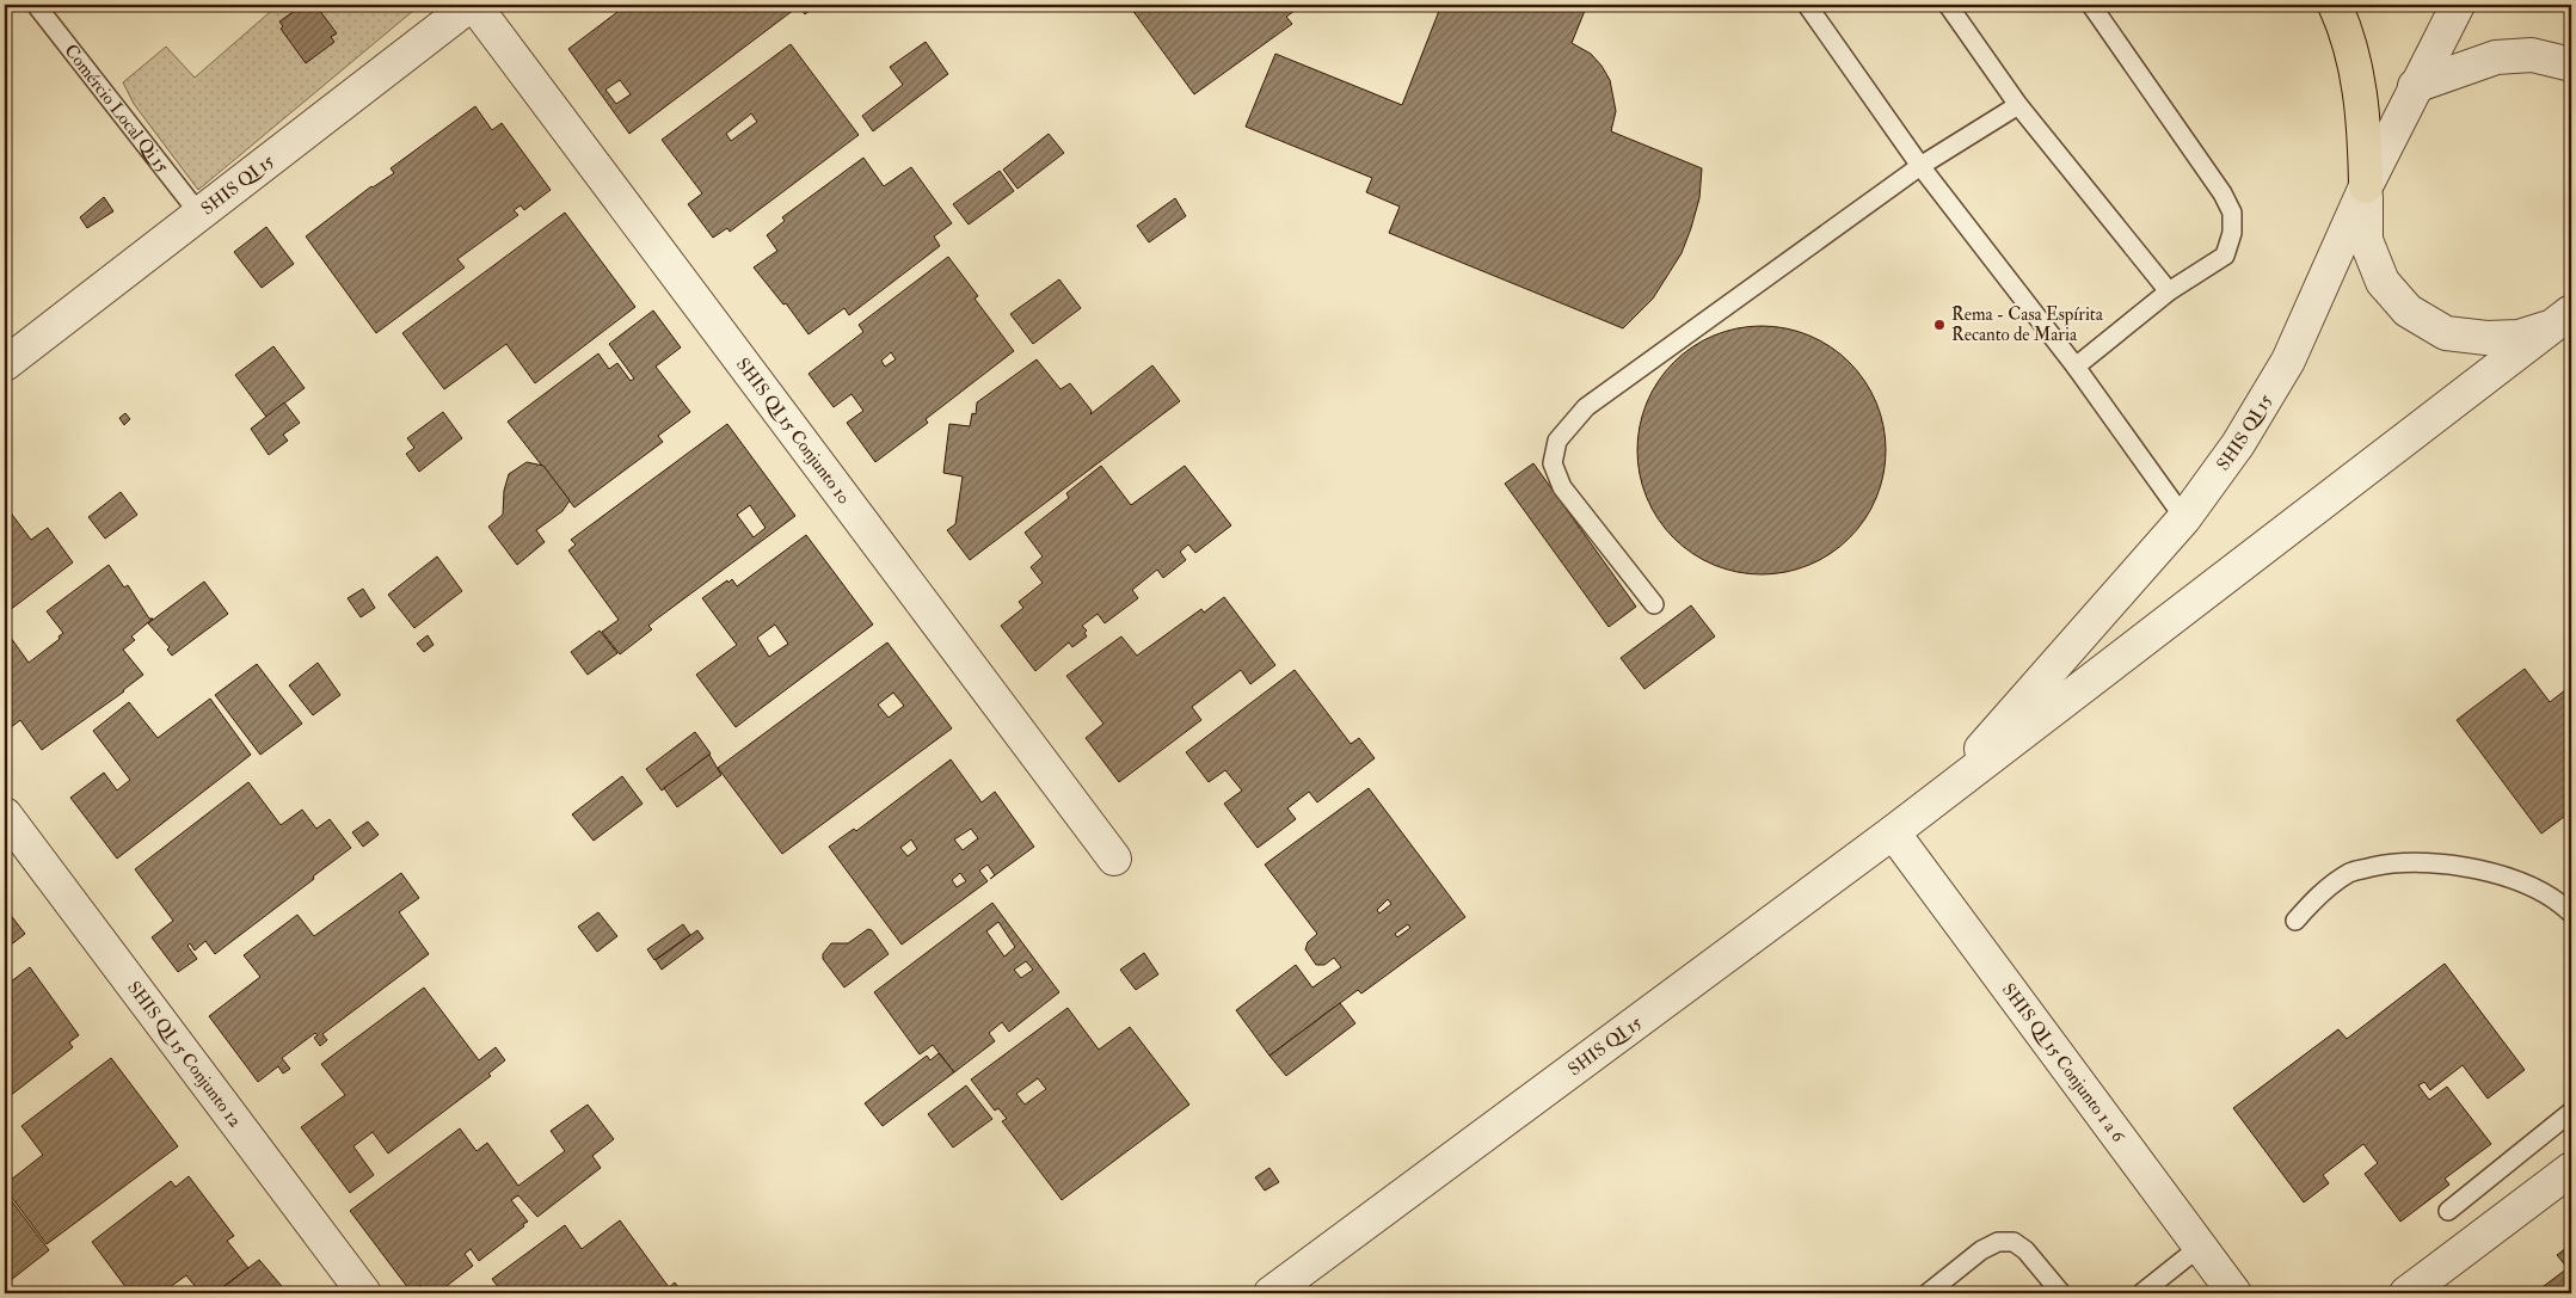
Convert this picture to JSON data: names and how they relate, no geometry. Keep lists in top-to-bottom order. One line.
{"streets":{"street":["SHIS QI 15","SHIS QI 15 Conjunto 10","SHIS QI 15 Conjunto 12","SHIS QI 15 Conjunto 1 a 6"],"lane":["Comércio Local Qi 15"]},"crossings":[["Comércio Local Qi 15","SHIS QI 15"],["SHIS QI 15","SHIS QI 15 Conjunto 10"],["SHIS QI 15","SHIS QI 15 Conjunto 1 a 6"]],"places":["Rema - Casa Espírita Recanto de Maria"]}
